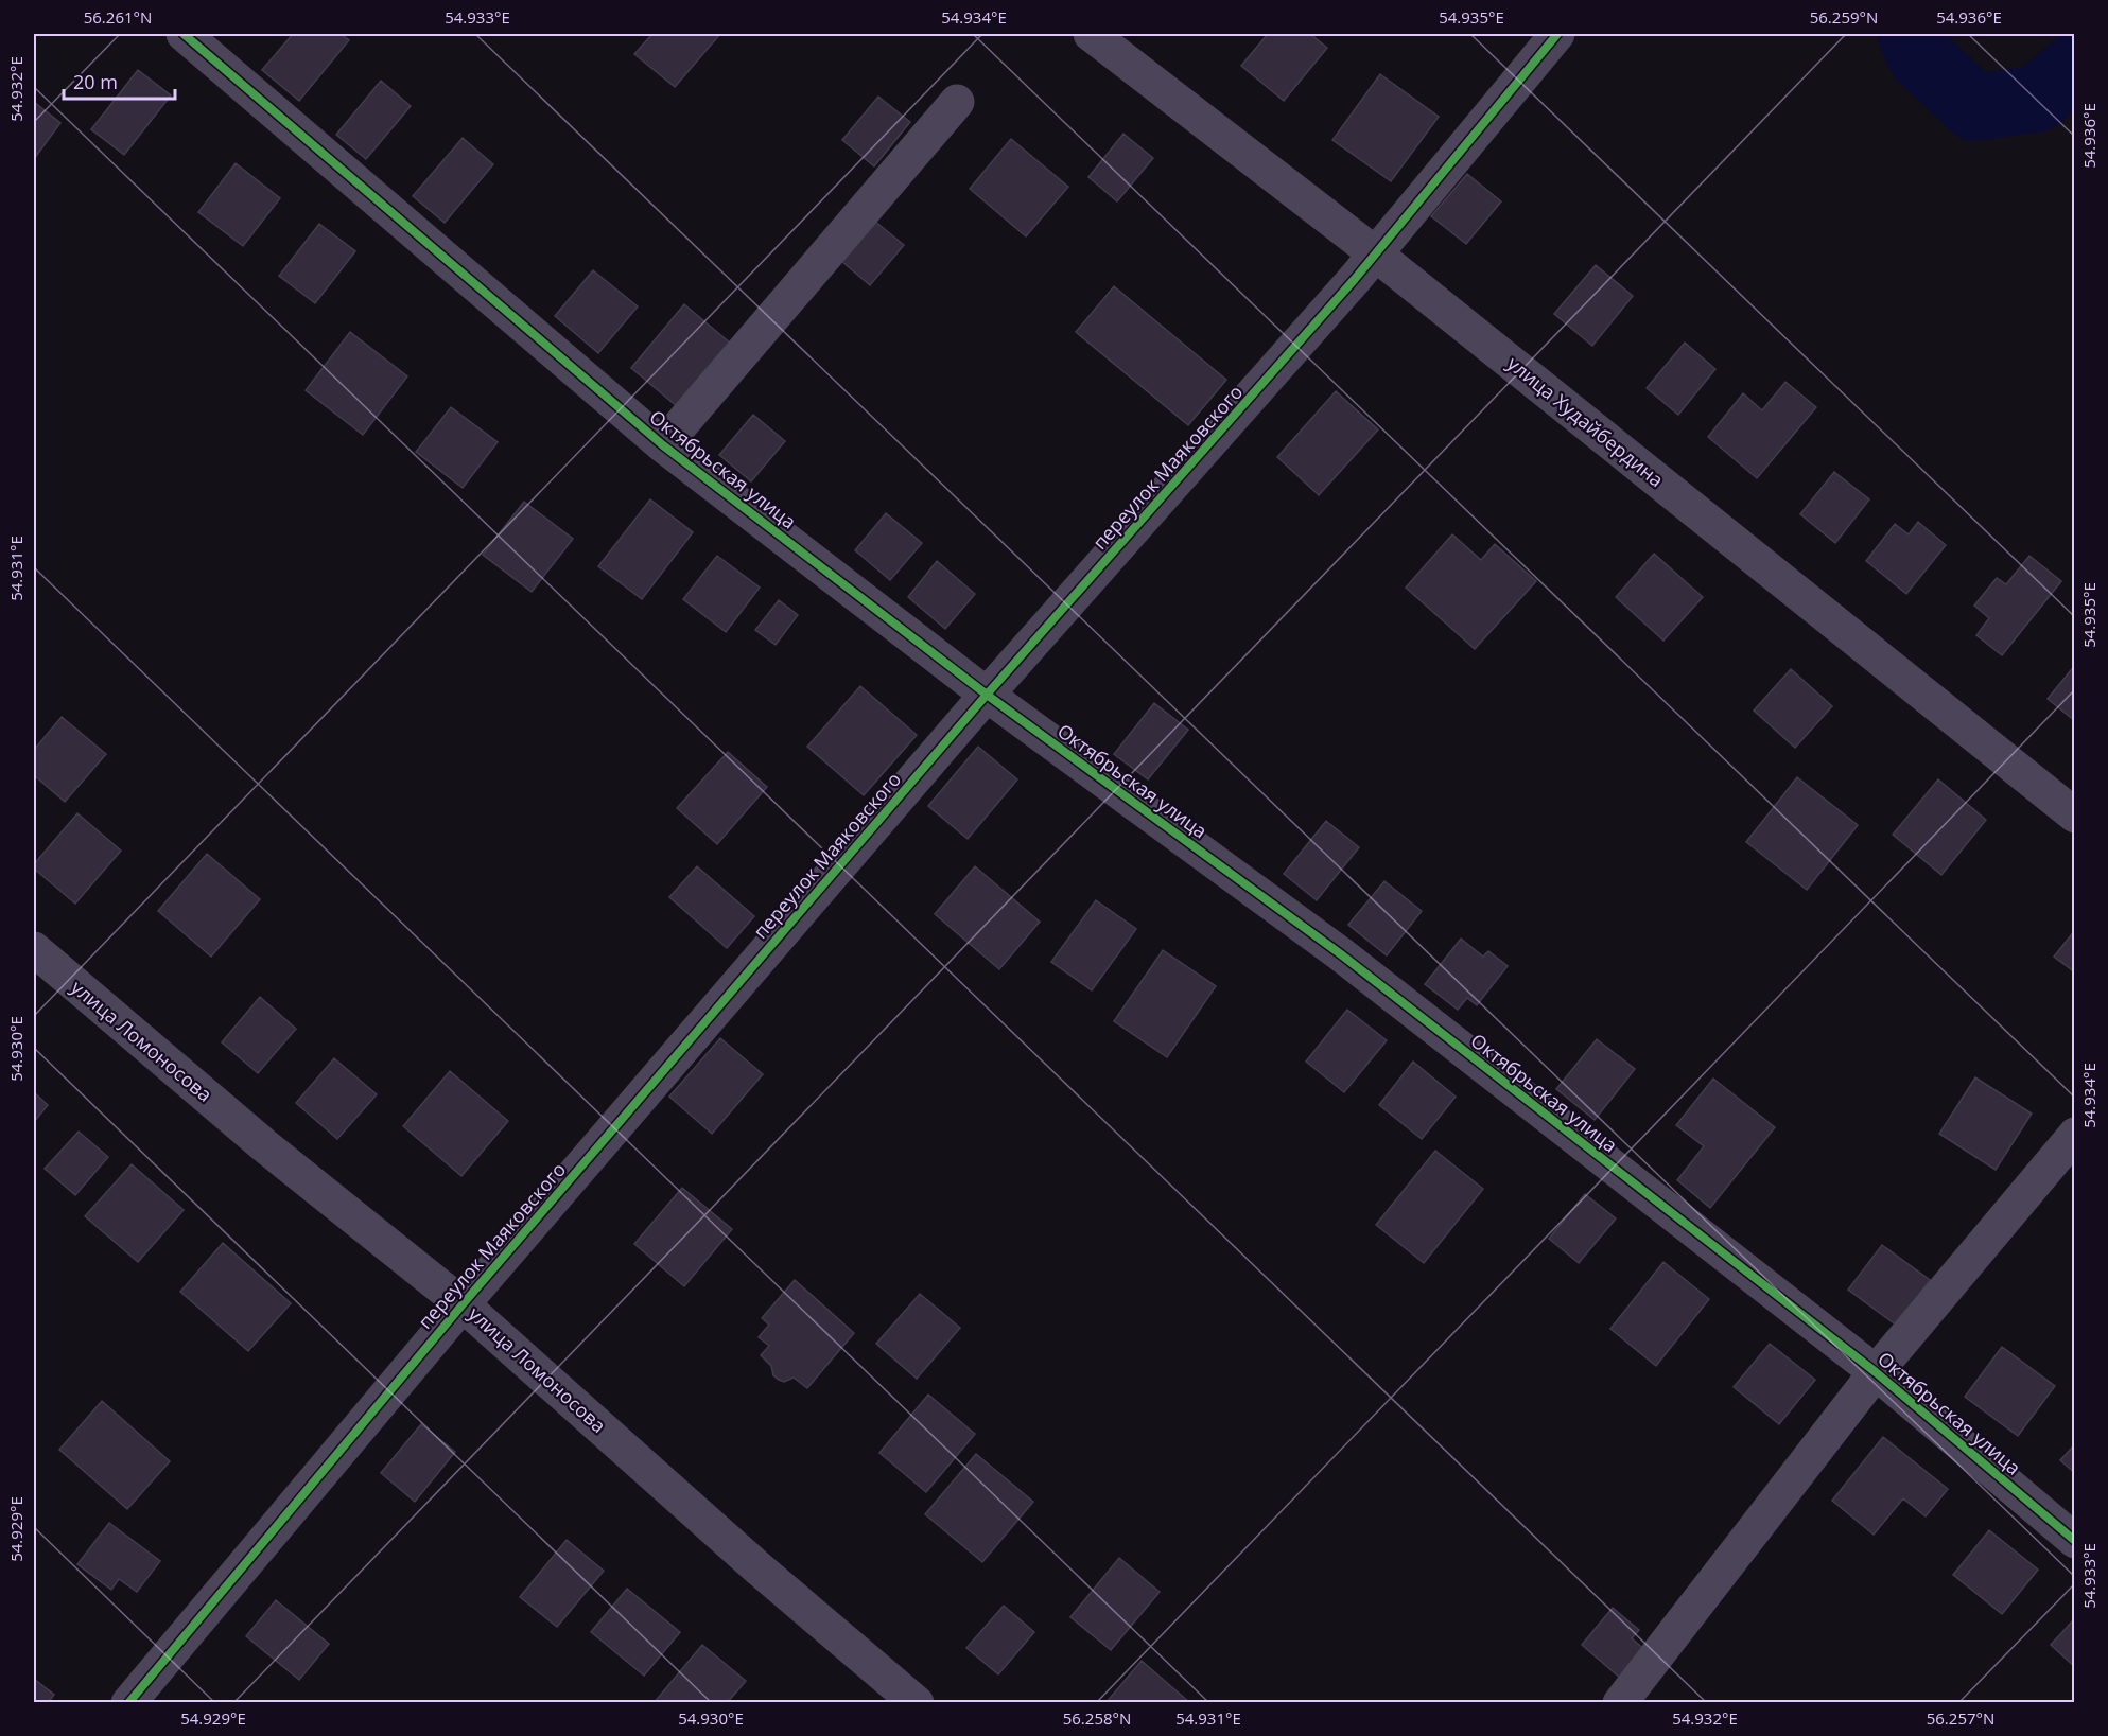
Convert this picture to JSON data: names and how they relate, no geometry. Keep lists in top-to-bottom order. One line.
{"streets":{"street":["улица Худайбердина","переулок Маяковского","Октябрьская улица","улица Ломоносова"]},"crossings":[["улица Худайбердина","переулок Маяковского"],["переулок Маяковского","Октябрьская улица"],["переулок Маяковского","улица Ломоносова"]],"scale_bar":"20 m","coordinates":["56.261°N","54.933°E","54.934°E","54.935°E","56.259°N","54.936°E","54.932°E","54.931°E","54.930°E","54.929°E","56.258°N","56.257°N"]}
